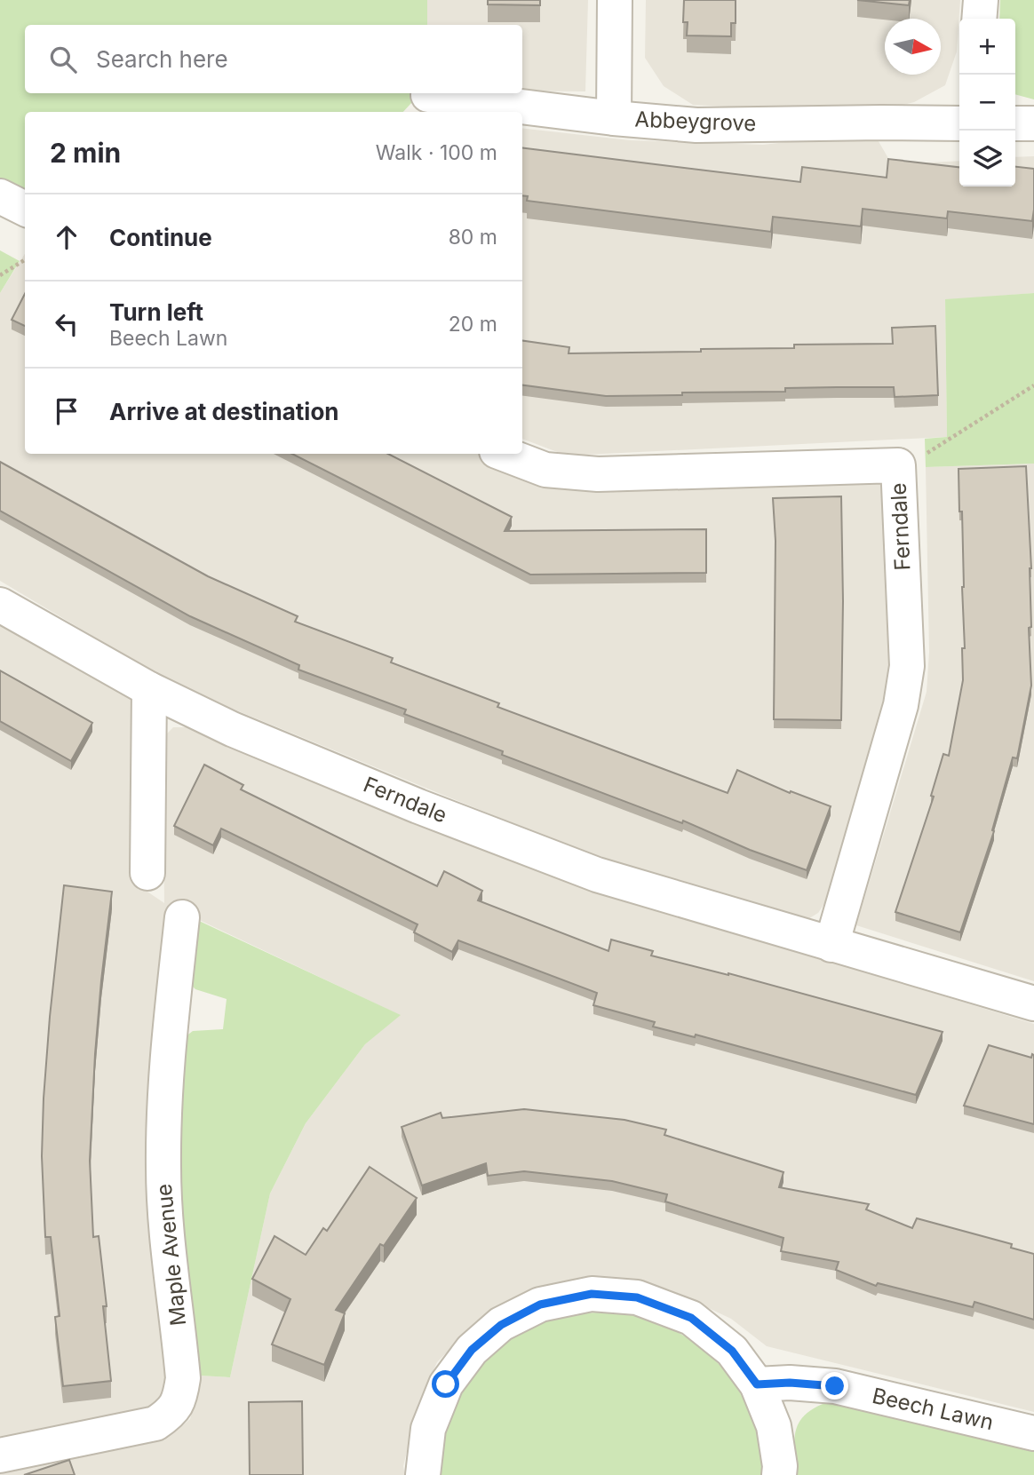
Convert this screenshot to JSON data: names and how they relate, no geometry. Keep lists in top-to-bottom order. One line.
{"streets":{"street":["Abbeygrove","Ferndale","Maple Avenue","Beech Lawn"]},"north":"right","page":{"map_buttons":["+","−"],"search":"Search here","heading":["2 min","Walk · 100 m"],"list":[["Continue","80 m"],["Turn left","Beech Lawn","20 m"],"Arrive at destination"]}}
